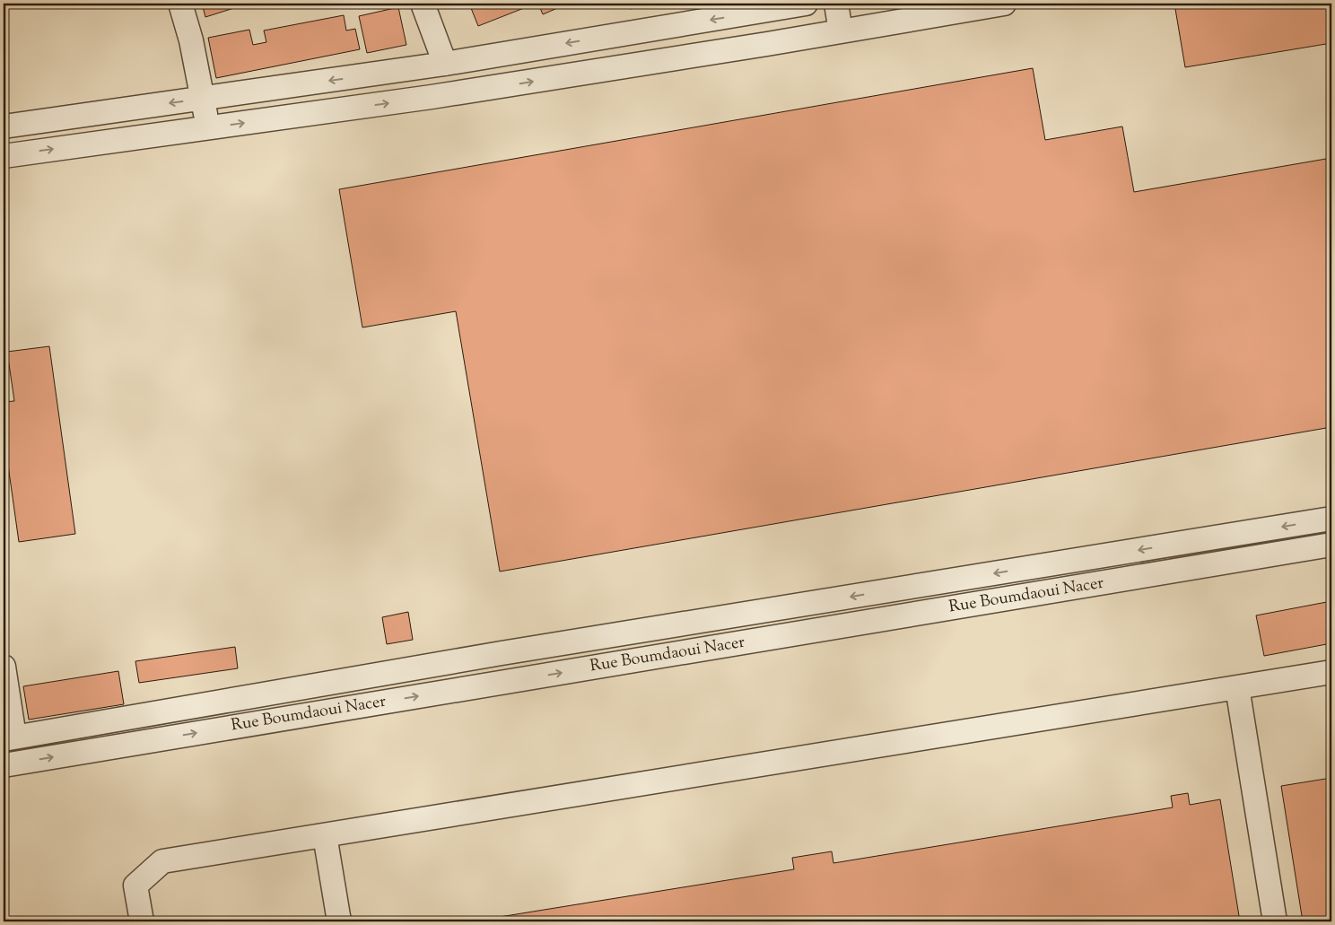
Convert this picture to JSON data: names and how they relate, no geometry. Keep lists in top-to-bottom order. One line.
{"streets":{"street":["Rue Boumdaoui Nacer"]}}
